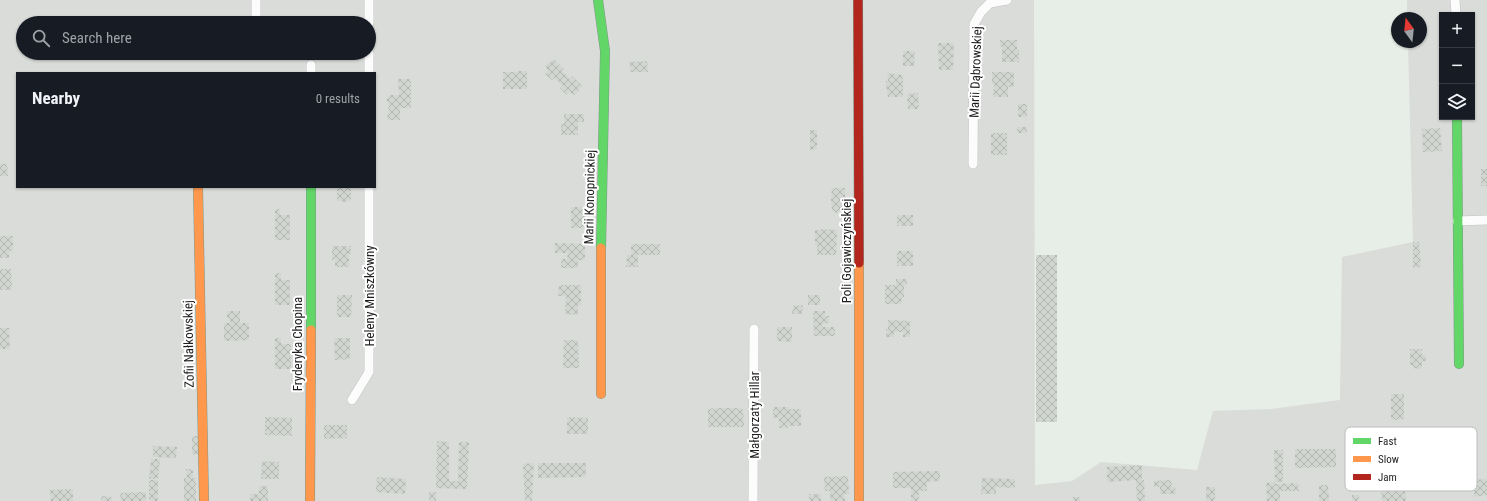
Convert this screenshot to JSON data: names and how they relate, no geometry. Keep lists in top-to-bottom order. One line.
{"streets":{"street":["Marii Dąbrowskiej","Marii Konopnickiej","Poli Gojawiczyńskiej","Heleny Mniszkówny","Zofii Nałkowskiej","Fryderyka Chopina","Małgorzaty Hillar"]},"legend":["Fast","Slow","Jam"],"north":"top","page":{"map_buttons":["+","−"],"search":"Search here","heading":["Nearby","0 results"]}}
